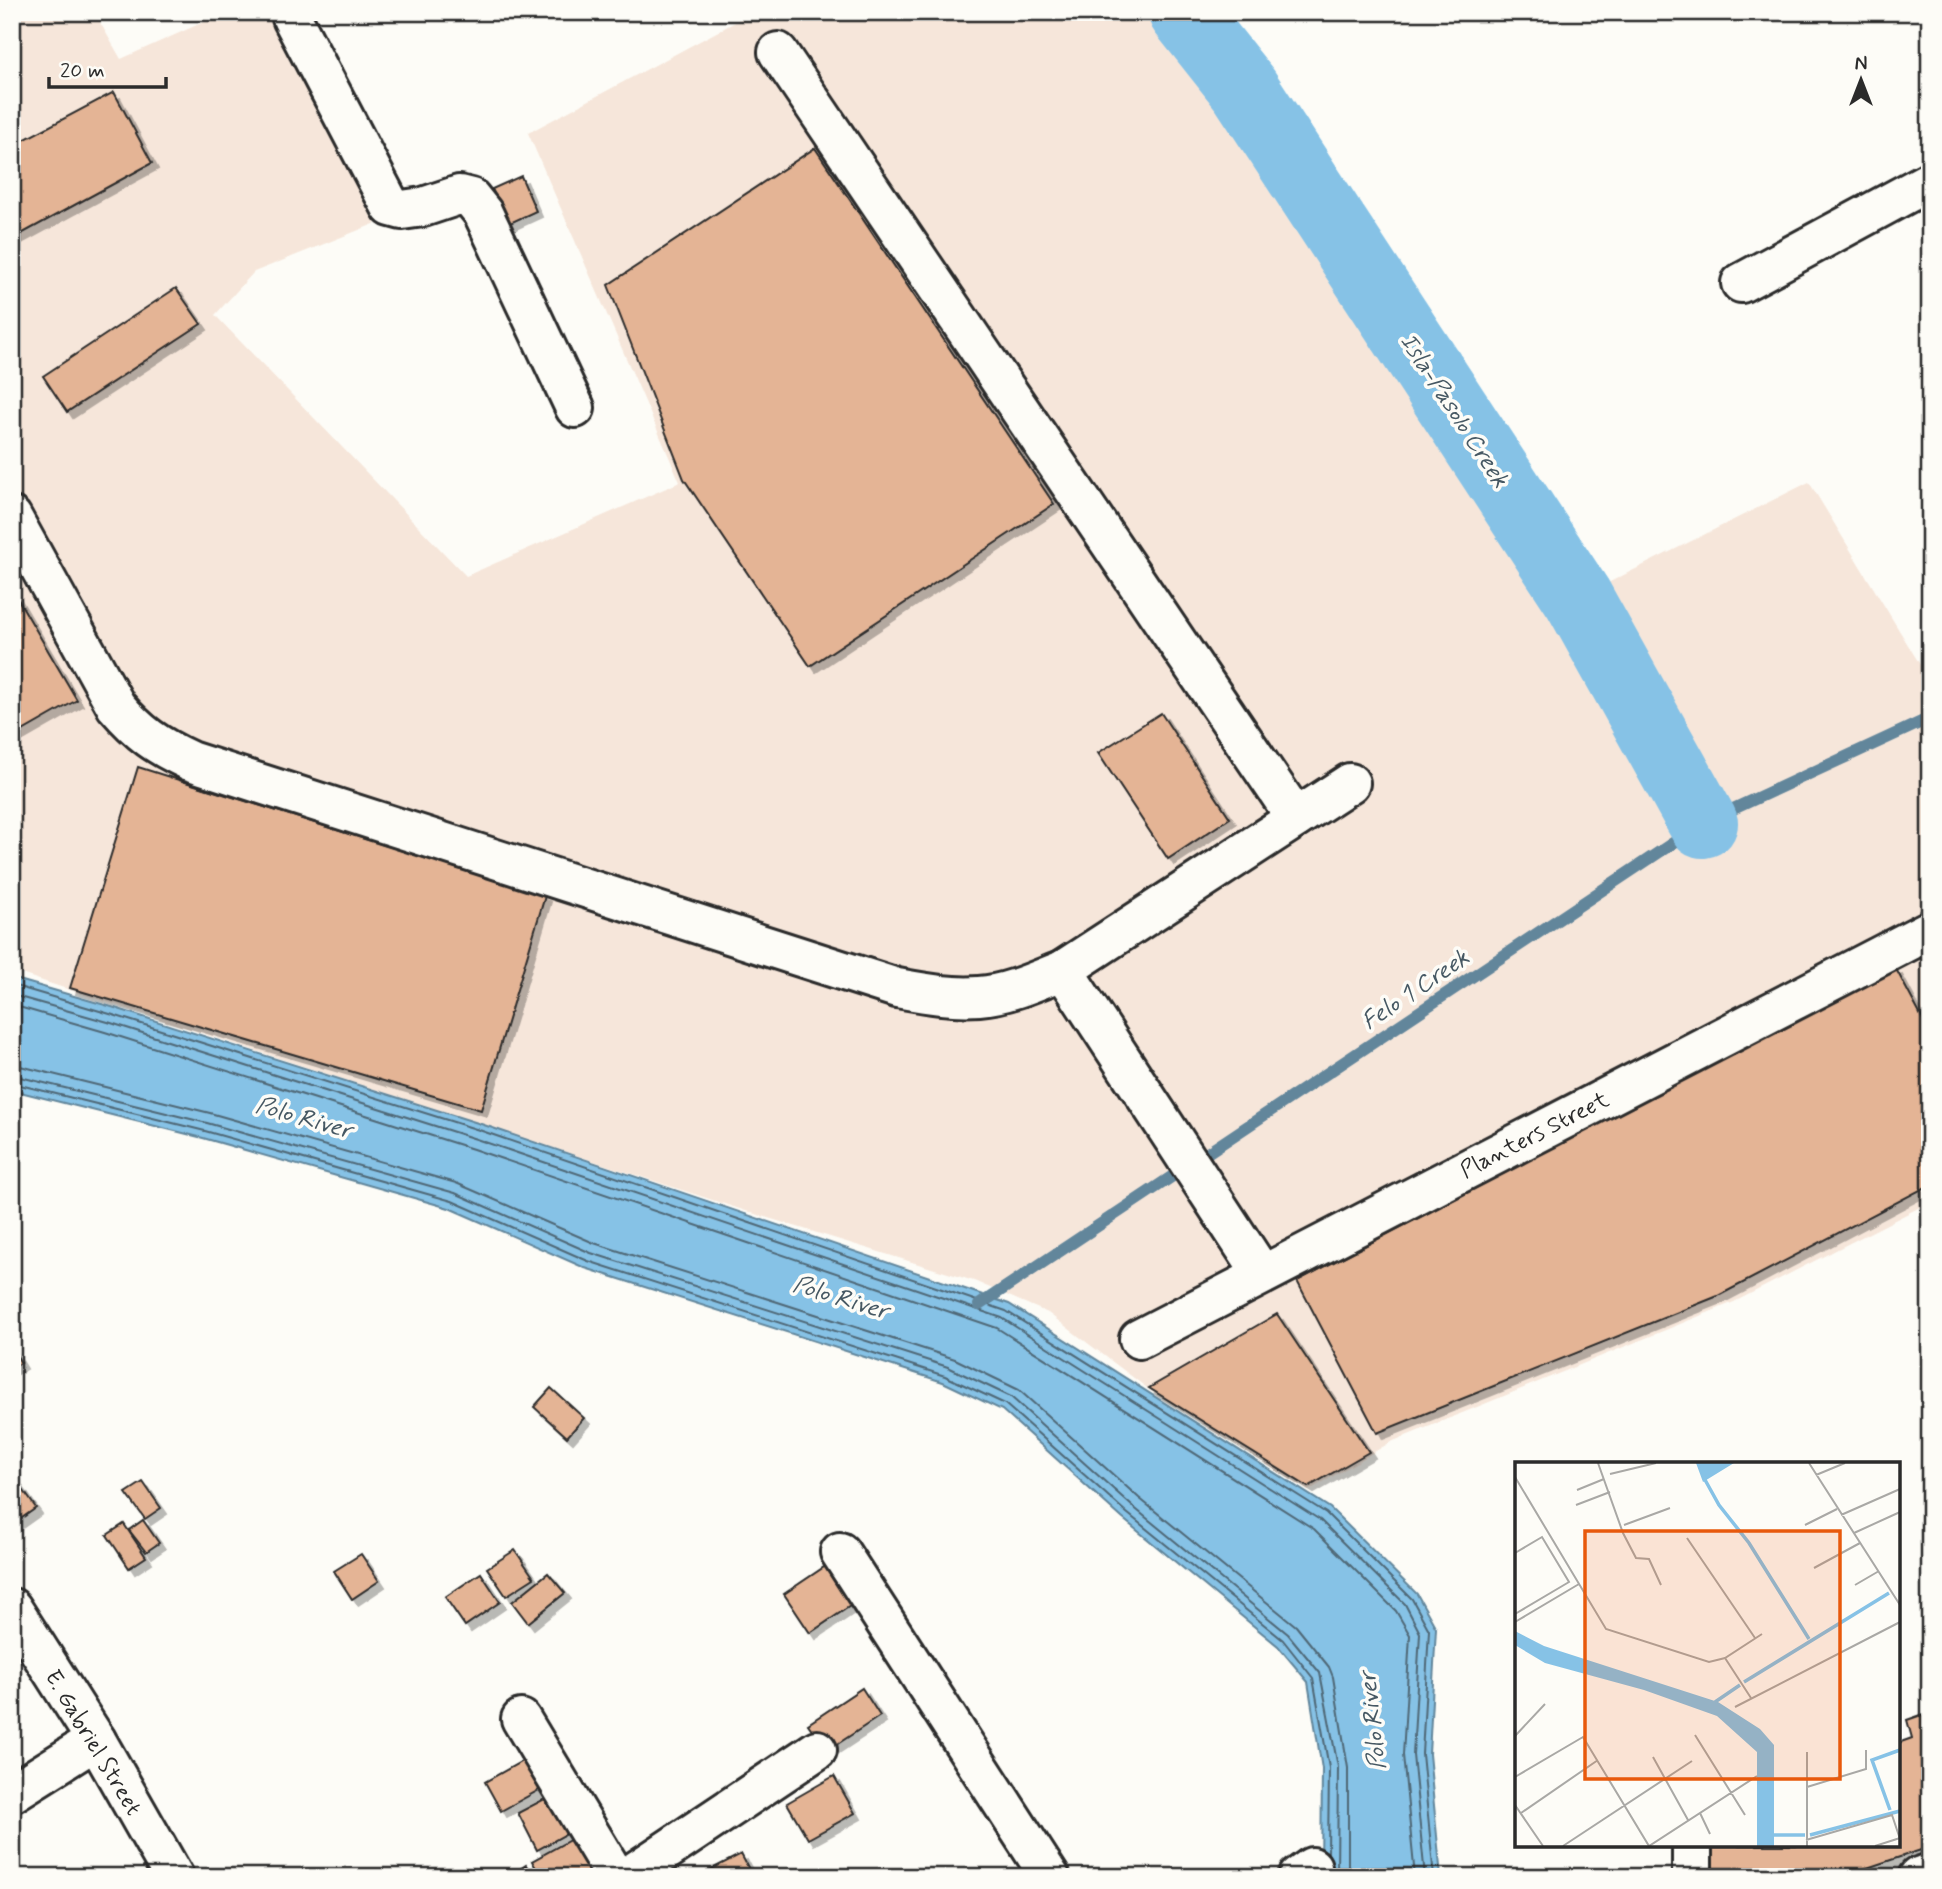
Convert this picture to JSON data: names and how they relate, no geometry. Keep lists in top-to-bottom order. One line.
{"streets":{"street":["Planters Street","E. Gabriel Street"]},"water":["Isla-Pasolo Creek","Felo 1 Creek","Polo River"],"scale_bar":"20 m","north":"top"}
